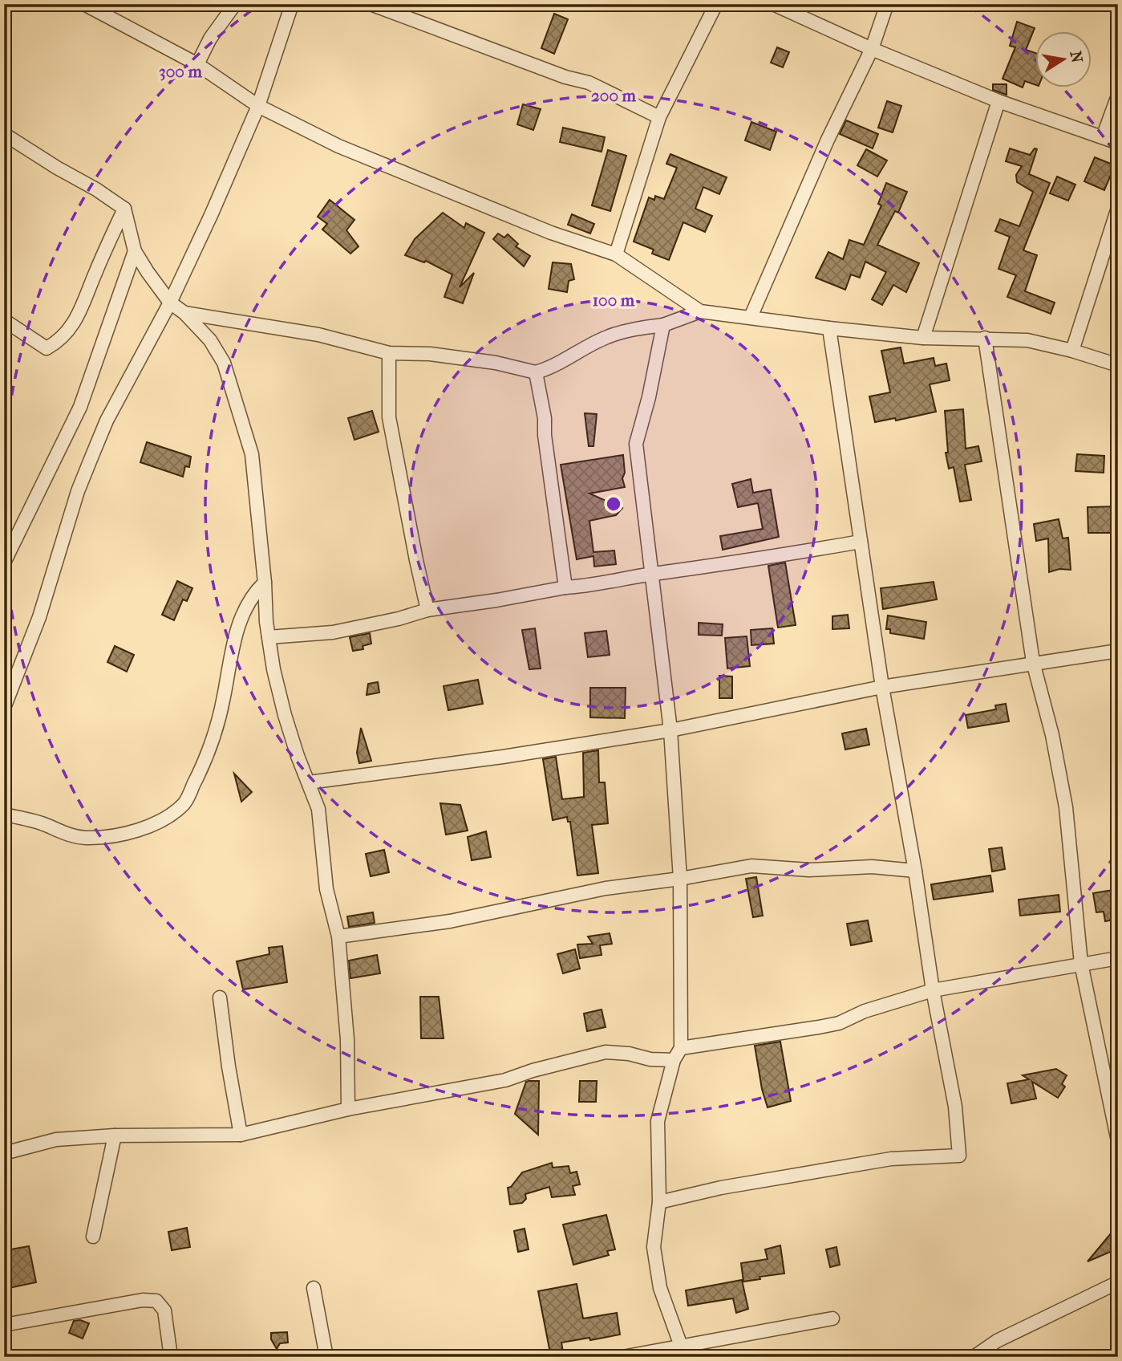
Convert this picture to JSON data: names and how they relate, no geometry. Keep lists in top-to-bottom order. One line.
{"north":"right","rings":["300 m","200 m","100 m"]}
